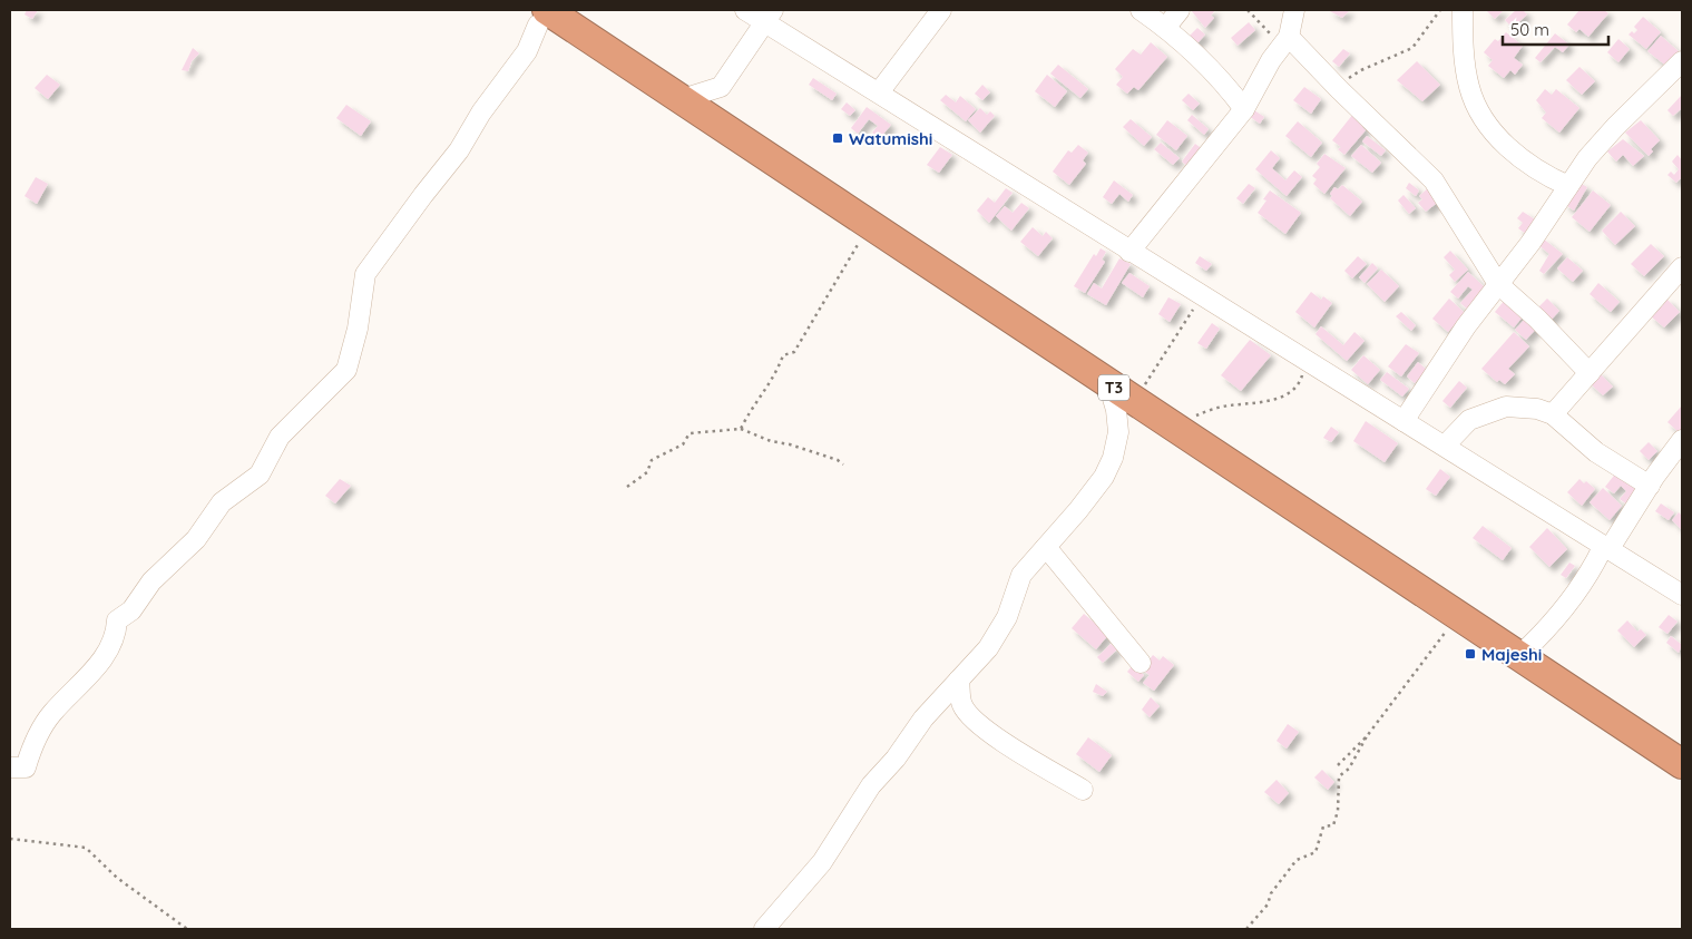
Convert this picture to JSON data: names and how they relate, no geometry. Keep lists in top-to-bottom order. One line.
{"streets":{"highway":["T3"]},"places":{"transit":["Watumishi","Majeshi"]},"scale_bar":"50 m"}
